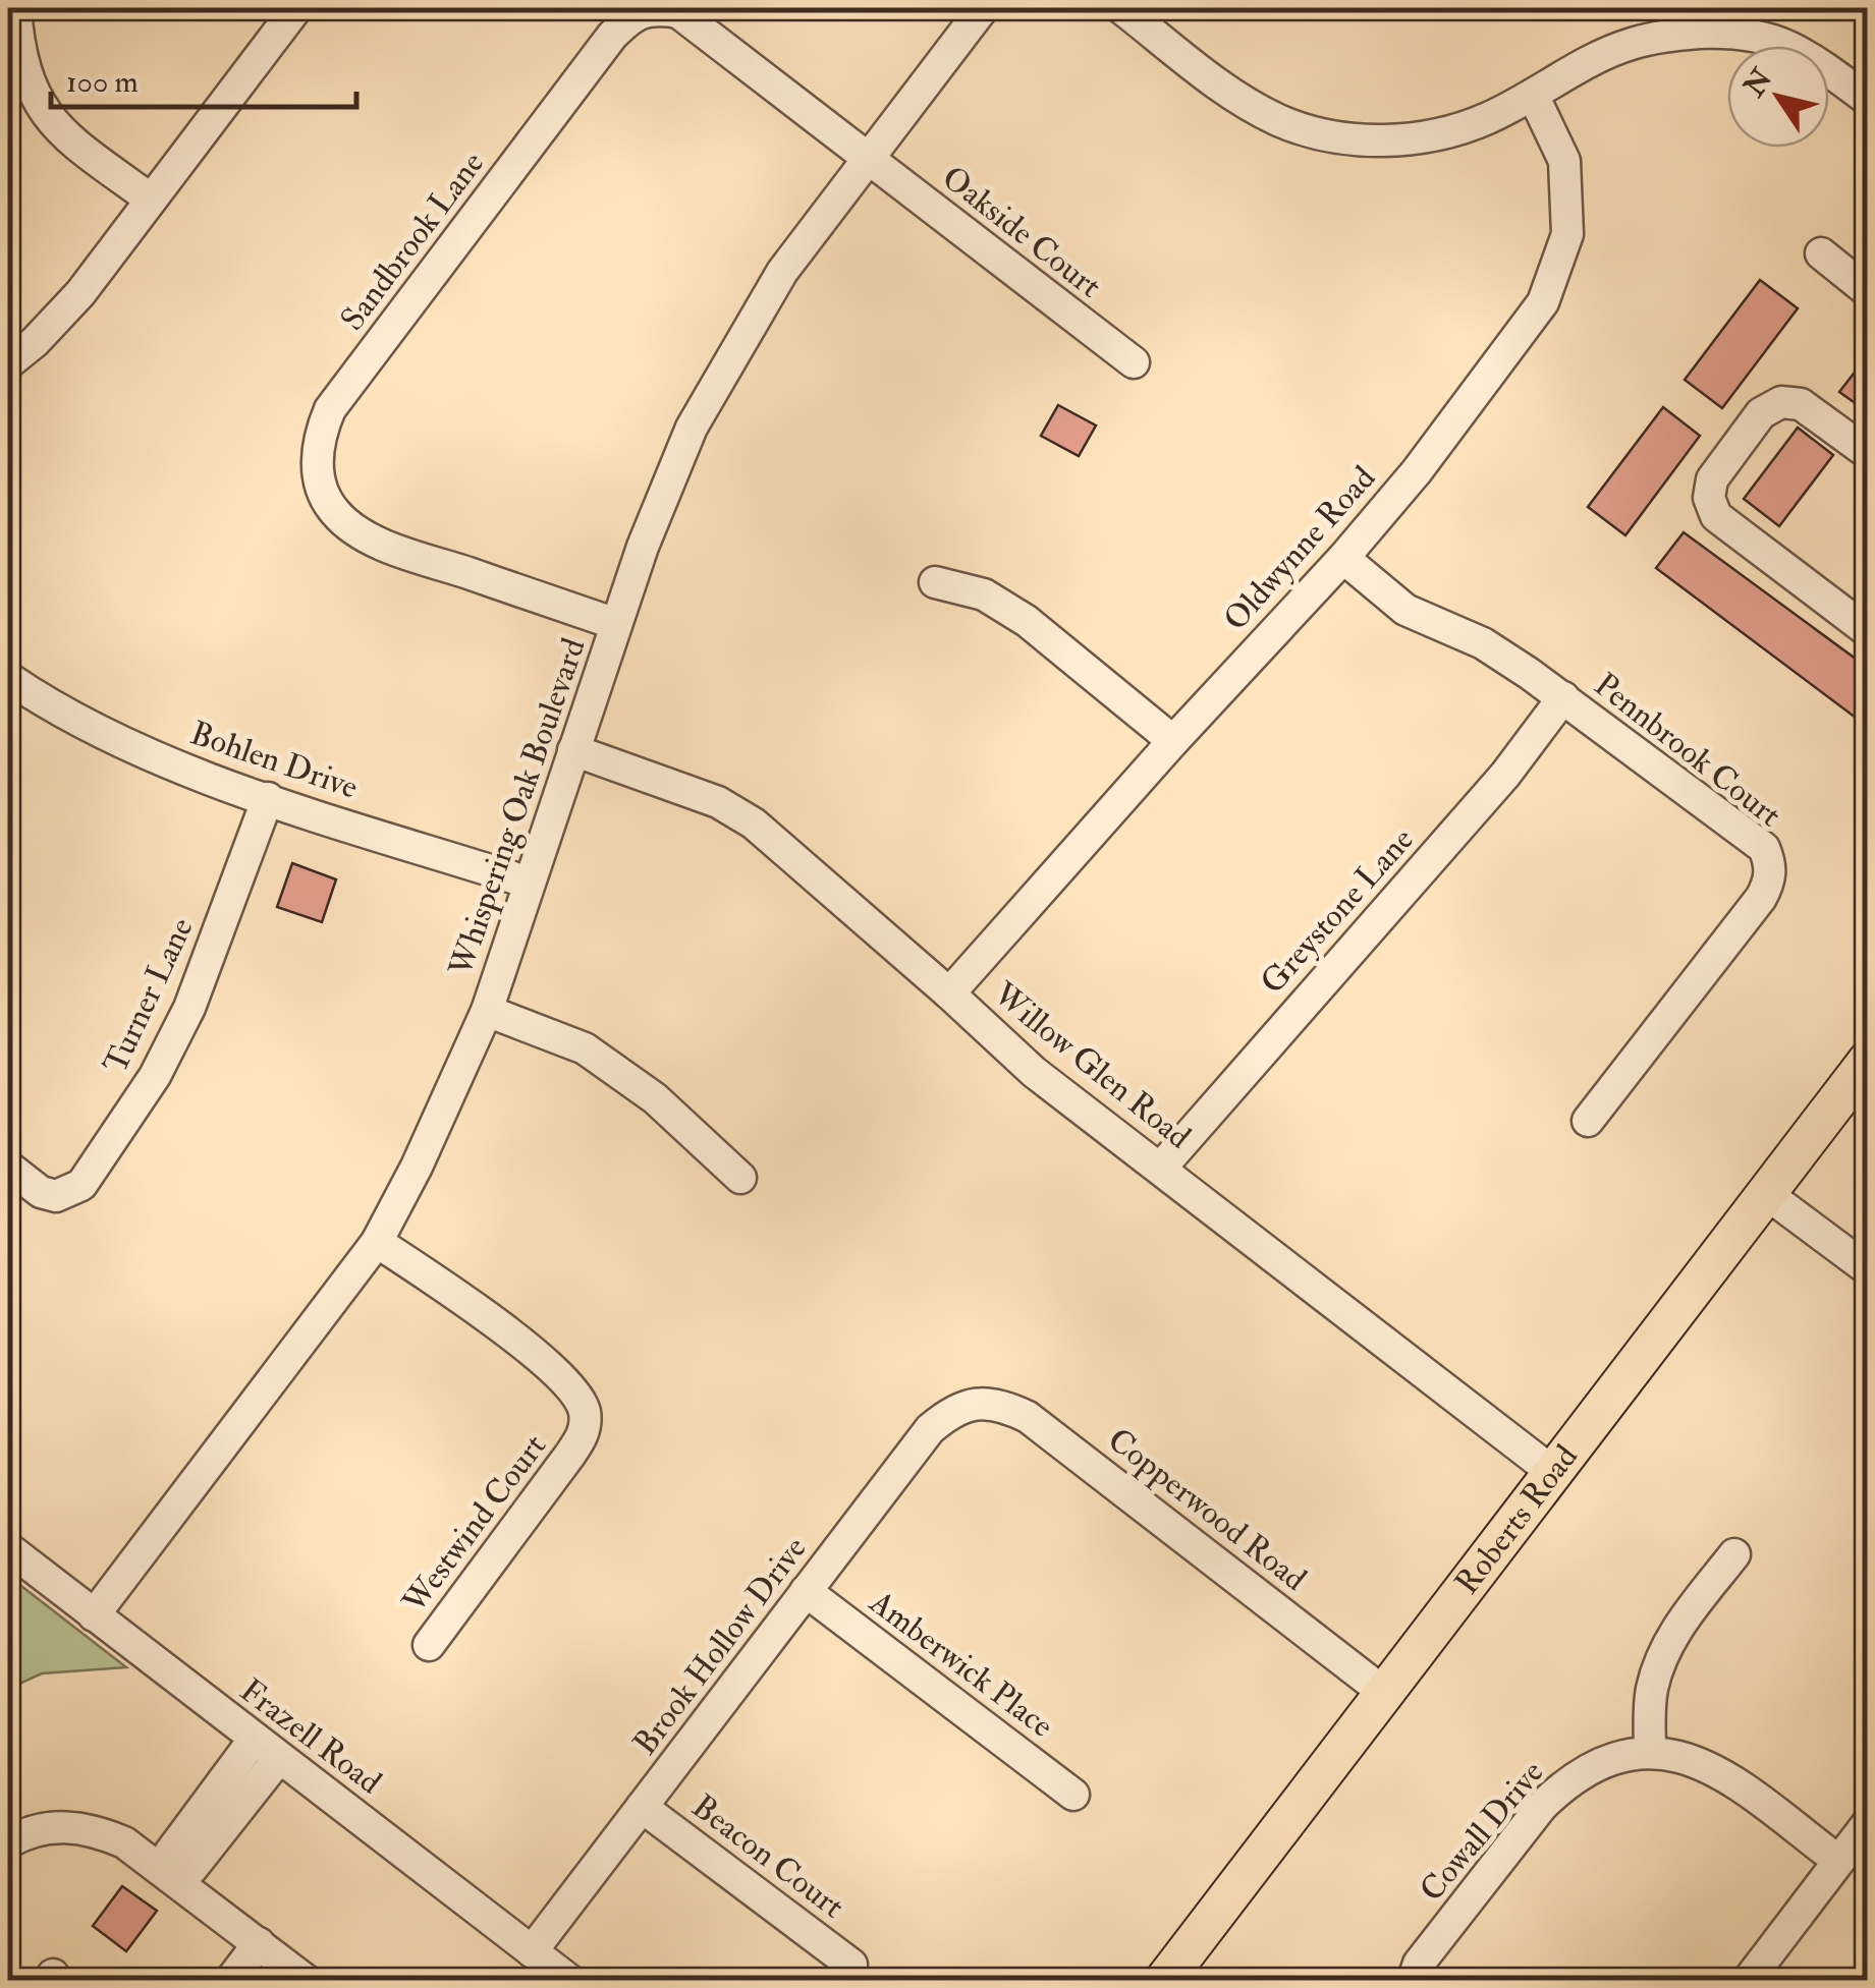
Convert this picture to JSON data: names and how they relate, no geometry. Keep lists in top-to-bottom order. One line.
{"streets":{"main road":["Roberts Road"],"street":["Oakside Court","Sandbrook Lane","Oldwynne Road","Pennbrook Court","Bohlen Drive","Whispering Oak Boulevard","Greystone Lane","Turner Lane","Willow Glen Road","Copperwood Road","Westwind Court","Brook Hollow Drive","Amberwick Place","Frazell Road","Cowall Drive","Beacon Court"]},"crossings":[["Oakside Court","Sandbrook Lane"],["Oakside Court","Whispering Oak Boulevard"],["Sandbrook Lane","Whispering Oak Boulevard"],["Oldwynne Road","Pennbrook Court"],["Oldwynne Road","Willow Glen Road"],["Pennbrook Court","Greystone Lane"],["Bohlen Drive","Whispering Oak Boulevard"],["Bohlen Drive","Turner Lane"],["Whispering Oak Boulevard","Willow Glen Road"],["Whispering Oak Boulevard","Westwind Court"],["Whispering Oak Boulevard","Frazell Road"],["Greystone Lane","Willow Glen Road"],["Willow Glen Road","Roberts Road"],["Copperwood Road","Roberts Road"],["Copperwood Road","Brook Hollow Drive"],["Brook Hollow Drive","Amberwick Place"],["Brook Hollow Drive","Frazell Road"],["Brook Hollow Drive","Beacon Court"]],"scale_bar":"100 m","north":"top left"}
